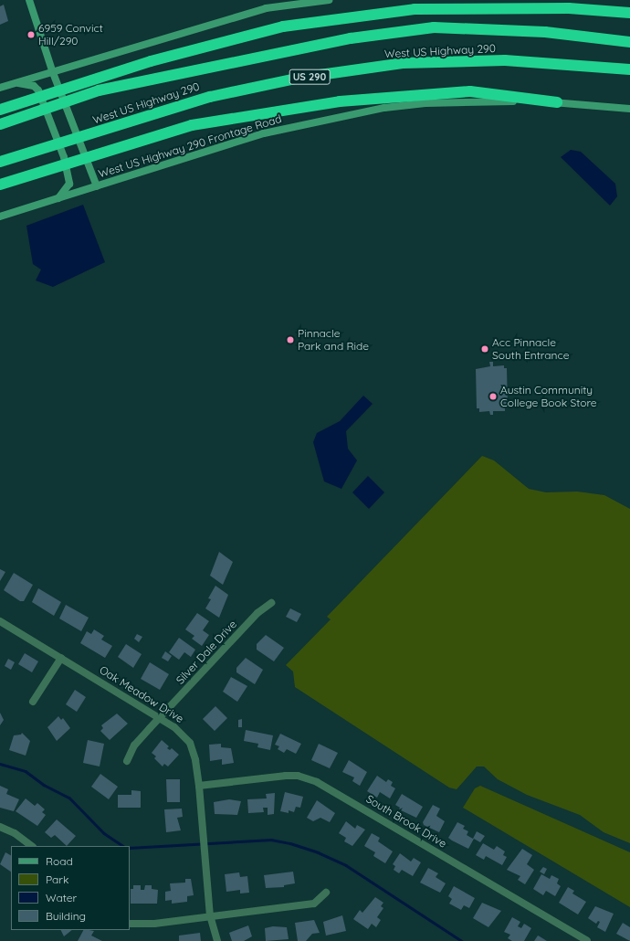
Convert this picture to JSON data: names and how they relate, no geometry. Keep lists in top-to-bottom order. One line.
{"streets":{"highway":["West US Highway 290","US 290"],"main road":["West US Highway 290 Frontage Road"],"street":["Silver Dale Drive","Oak Meadow Drive","South Brook Drive"]},"crossings":[["Silver Dale Drive","Oak Meadow Drive"],["Oak Meadow Drive","South Brook Drive"]],"places":["6959 Convict Hill/290","Pinnacle Park and Ride","Acc Pinnacle South Entrance","Austin Community College Book Store"],"legend":["Road","Park","Water","Building"]}
